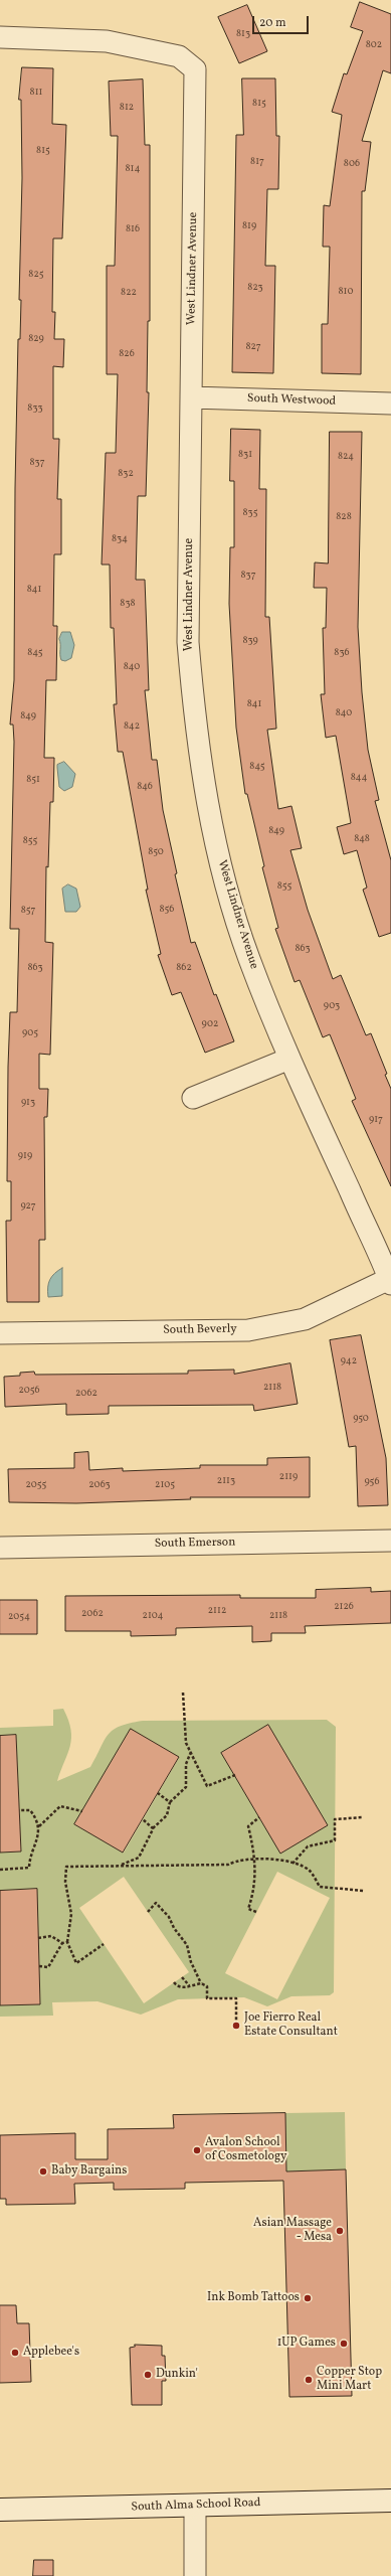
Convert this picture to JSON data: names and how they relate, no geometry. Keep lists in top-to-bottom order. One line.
{"streets":{"main road":["South Alma School Road"],"street":["West Lindner Avenue","South Westwood","South Beverly","South Emerson"]},"crossings":[["West Lindner Avenue","South Westwood"],["West Lindner Avenue","South Beverly"]],"places":["Joe Fierro Real Estate Consultant","Avalon School of Cosmetology","Baby Bargains","Asian Massage - Mesa","Ink Bomb Tattoos","1UP Games","Applebee's","Dunkin'","Copper Stop Mini Mart"],"house_numbers":["813","802","811","815","812","815","817","806","814","819","816","825","823","810","822","829","827","826","833","831","824","837","832","835","828","834","837","841","838","839","845","836","840","841","840","849","842","845","844","851","846","849","848","855","850","855","856","857","863","863","862","903","902","905","913","917","919","927","942","2118","2056","2062","950","2119","2113","956","2055","2063","2105","2126","2112","2062","2104","2118","2054"],"scale_bar":"20 m"}
